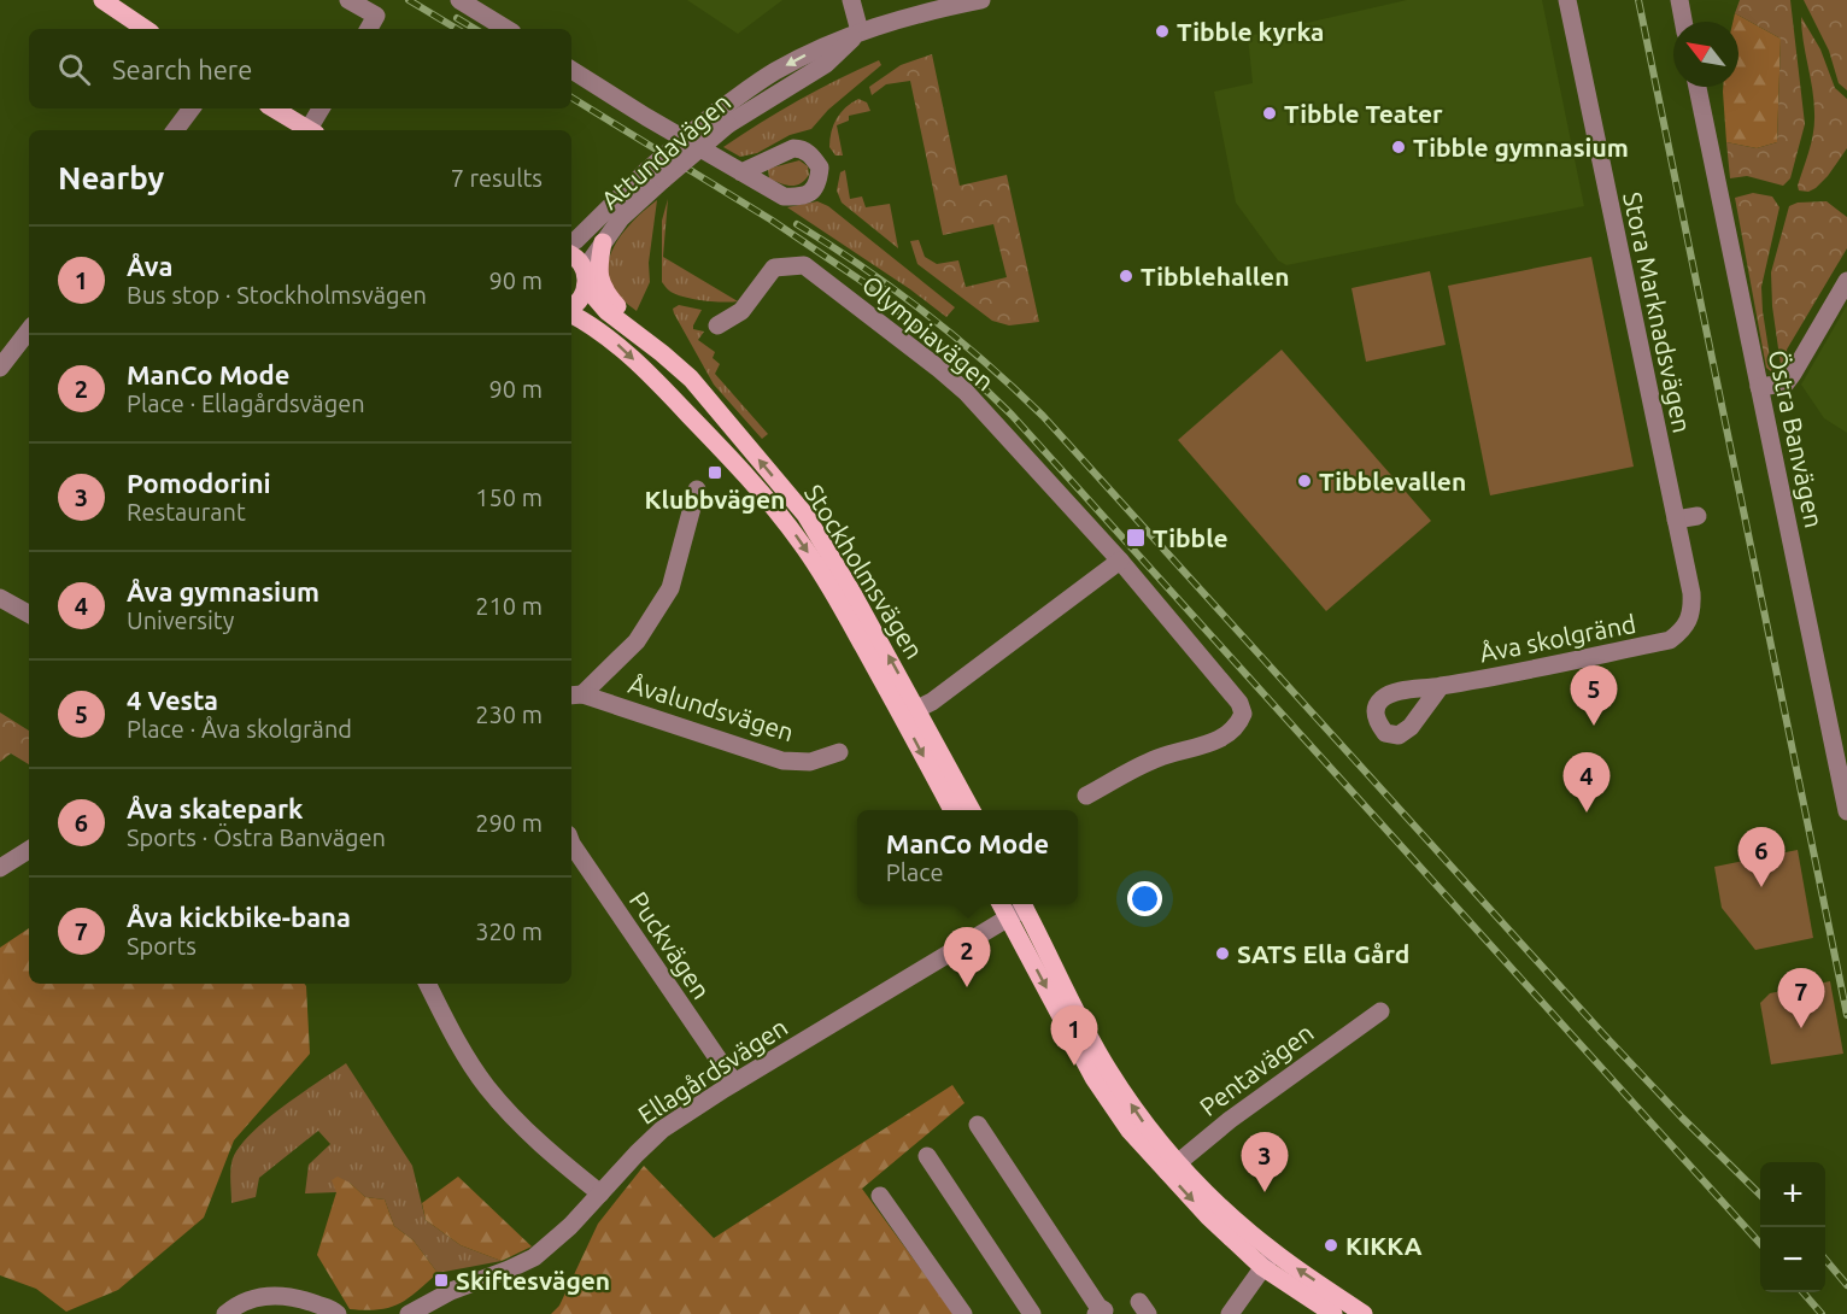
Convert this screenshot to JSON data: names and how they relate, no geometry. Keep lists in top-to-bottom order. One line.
{"streets":{"main road":["Stockholmsvägen"],"street":["Attundavägen","Stora Marknadsvägen","Olympiavägen","Östra Banvägen","Åva skolgränd","Åvalundsvägen","Puckvägen","Pentavägen","Ellagårdsvägen"]},"crossings":[["Attundavägen","Stockholmsvägen"],["Stora Marknadsvägen","Åva skolgränd"],["Puckvägen","Ellagårdsvägen"]],"places":{"other":["Tibble kyrka","Tibble Teater","Tibble gymnasium","Tibblehallen","Tibblevallen","SATS Ella Gård","KIKKA"],"transit":["Klubbvägen","Tibble","Skiftesvägen"]},"north":"top left","page":{"search":"Search here","heading":["Nearby","7 results"],"list":[{"mark":"1","name":"Åva","note":"Bus stop · Stockholmsvägen","value":"90 m"},{"mark":"2","name":"ManCo Mode","note":"Place · Ellagårdsvägen","value":"90 m"},{"mark":"3","name":"Pomodorini","note":"Restaurant","value":"150 m"},{"mark":"4","name":"Åva gymnasium","note":"University","value":"210 m"},{"mark":"5","name":"4 Vesta","note":"Place · Åva skolgränd","value":"230 m"},{"mark":"6","name":"Åva skatepark","note":"Sports · Östra Banvägen","value":"290 m"},{"mark":"7","name":"Åva kickbike-bana","note":"Sports","value":"320 m"}],"pins":["5","4","6","2","7","1","3"],"popup":["ManCo Mode","Place"],"map_buttons":["+","−"]}}
